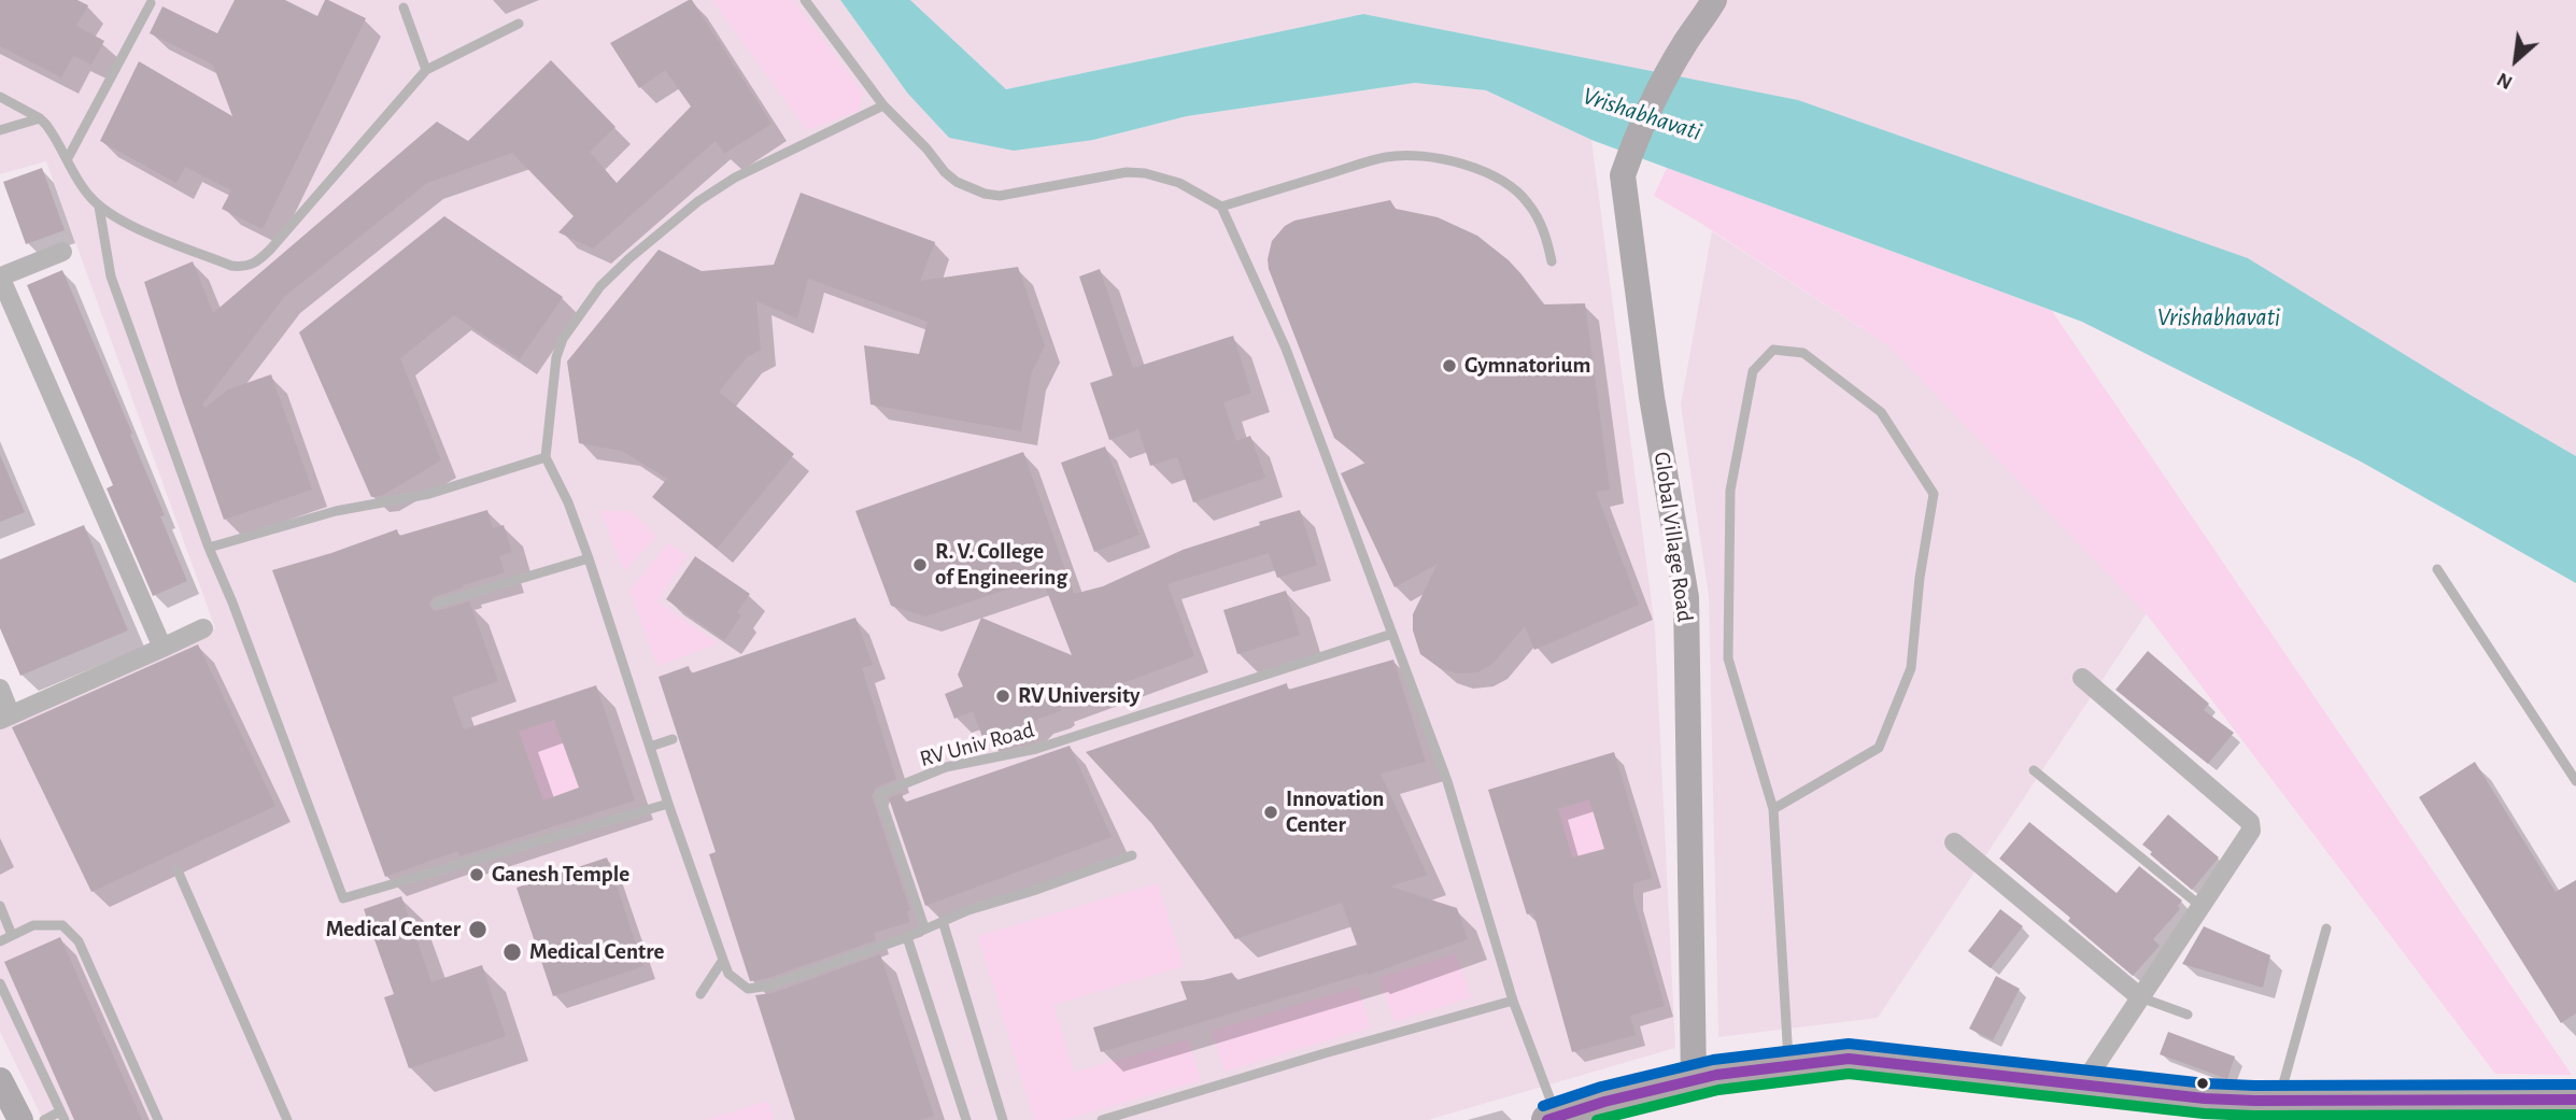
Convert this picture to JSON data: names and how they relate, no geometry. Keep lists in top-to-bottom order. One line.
{"streets":{"street":["Global Village Road"],"lane":["RV Univ Road"]},"water":["Vrishabhavati"],"places":["Gymnatorium","R. V. College of Engineering","RV University","Innovation Center","Ganesh Temple","Medical Center","Medical Centre"],"north":"bottom left"}
